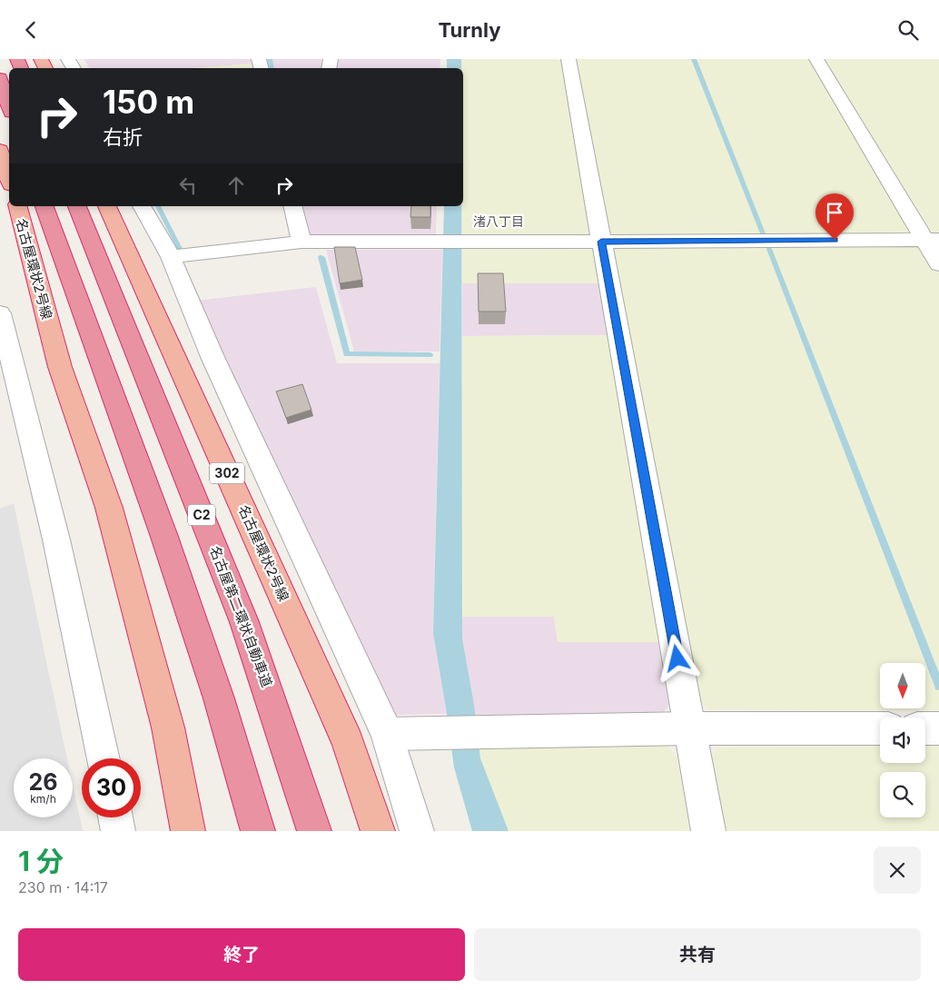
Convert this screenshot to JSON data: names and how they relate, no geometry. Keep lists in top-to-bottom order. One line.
{"streets":{"highway":["名古屋環状2号線","302","C2","名古屋第二環状自動車道"]},"districts":["渚八丁目"],"north":"bottom","page":{"header":"Turnly","turn":["150 m","右折"],"speed":"26 km/h","limit":"30","heading":["1 分","230 m · 14:17"],"buttons":["終了","共有"]}}
